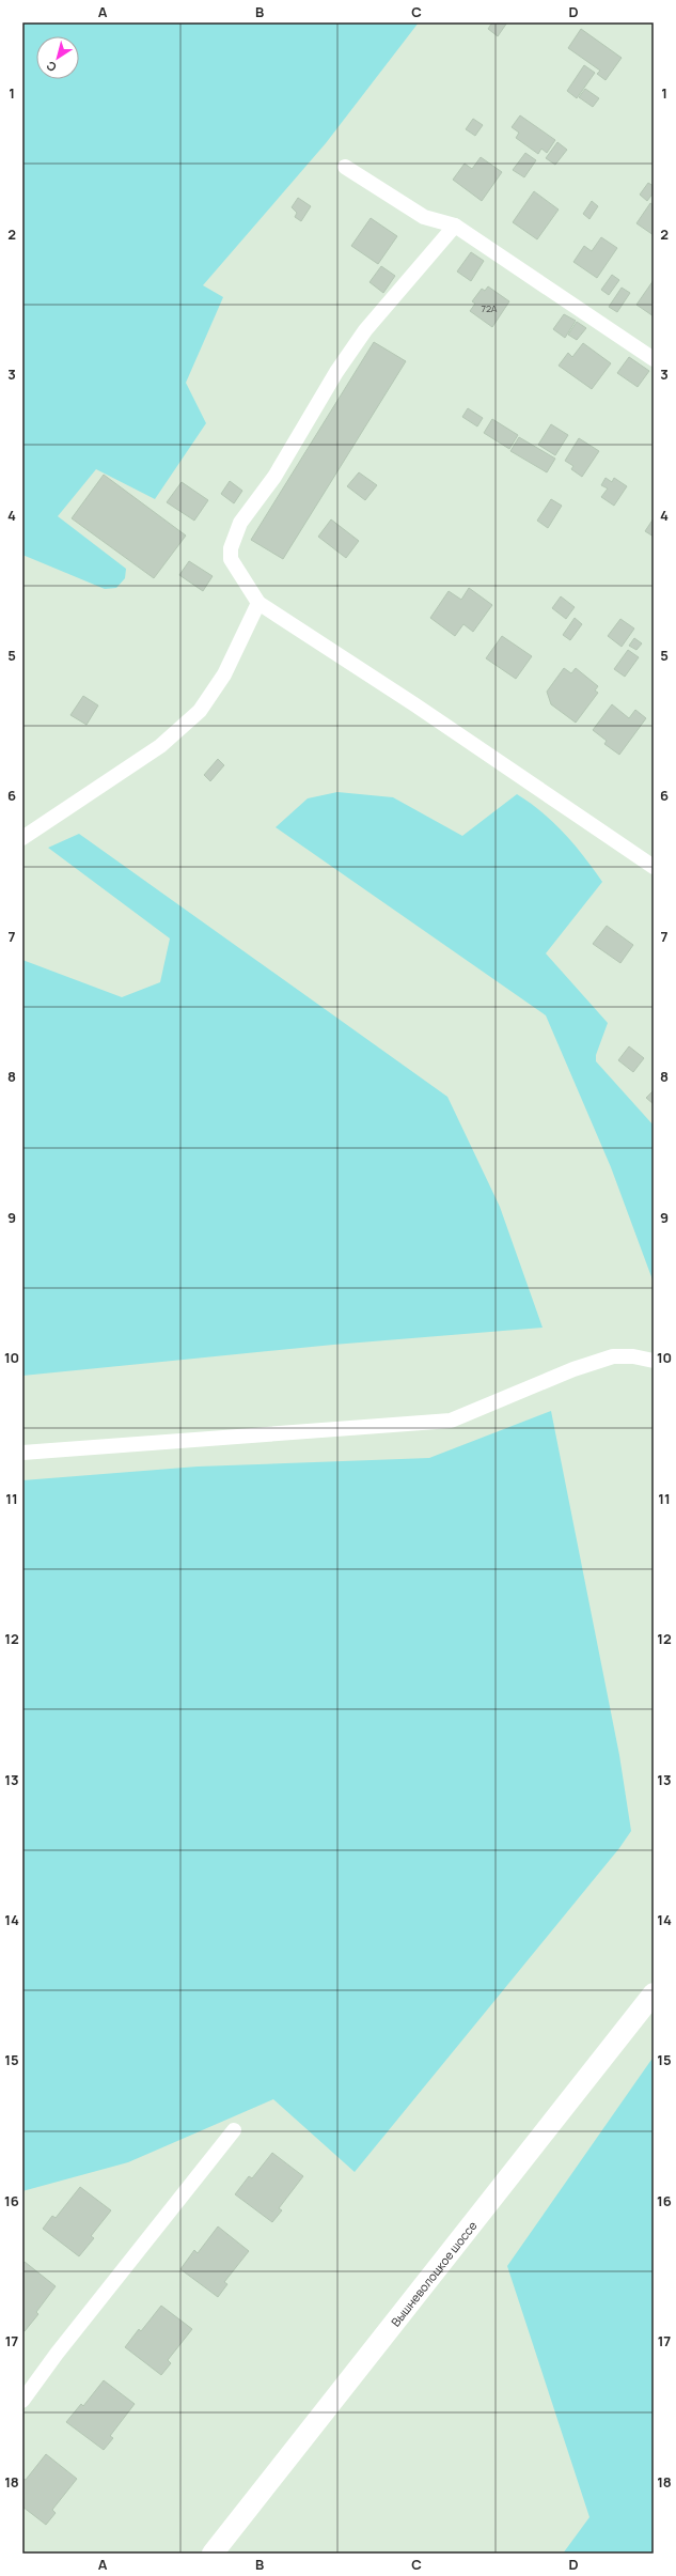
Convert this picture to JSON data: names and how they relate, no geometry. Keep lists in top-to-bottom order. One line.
{"streets":{"main road":["Вышневолоцкое шоссе"]},"house_numbers":["72А"],"north":"bottom left","grid":{"columns":["A","B","C","D"],"rows":["1","2","3","4","5","6","7","8","9","10","11","12","13","14","15","16","17","18"]}}
